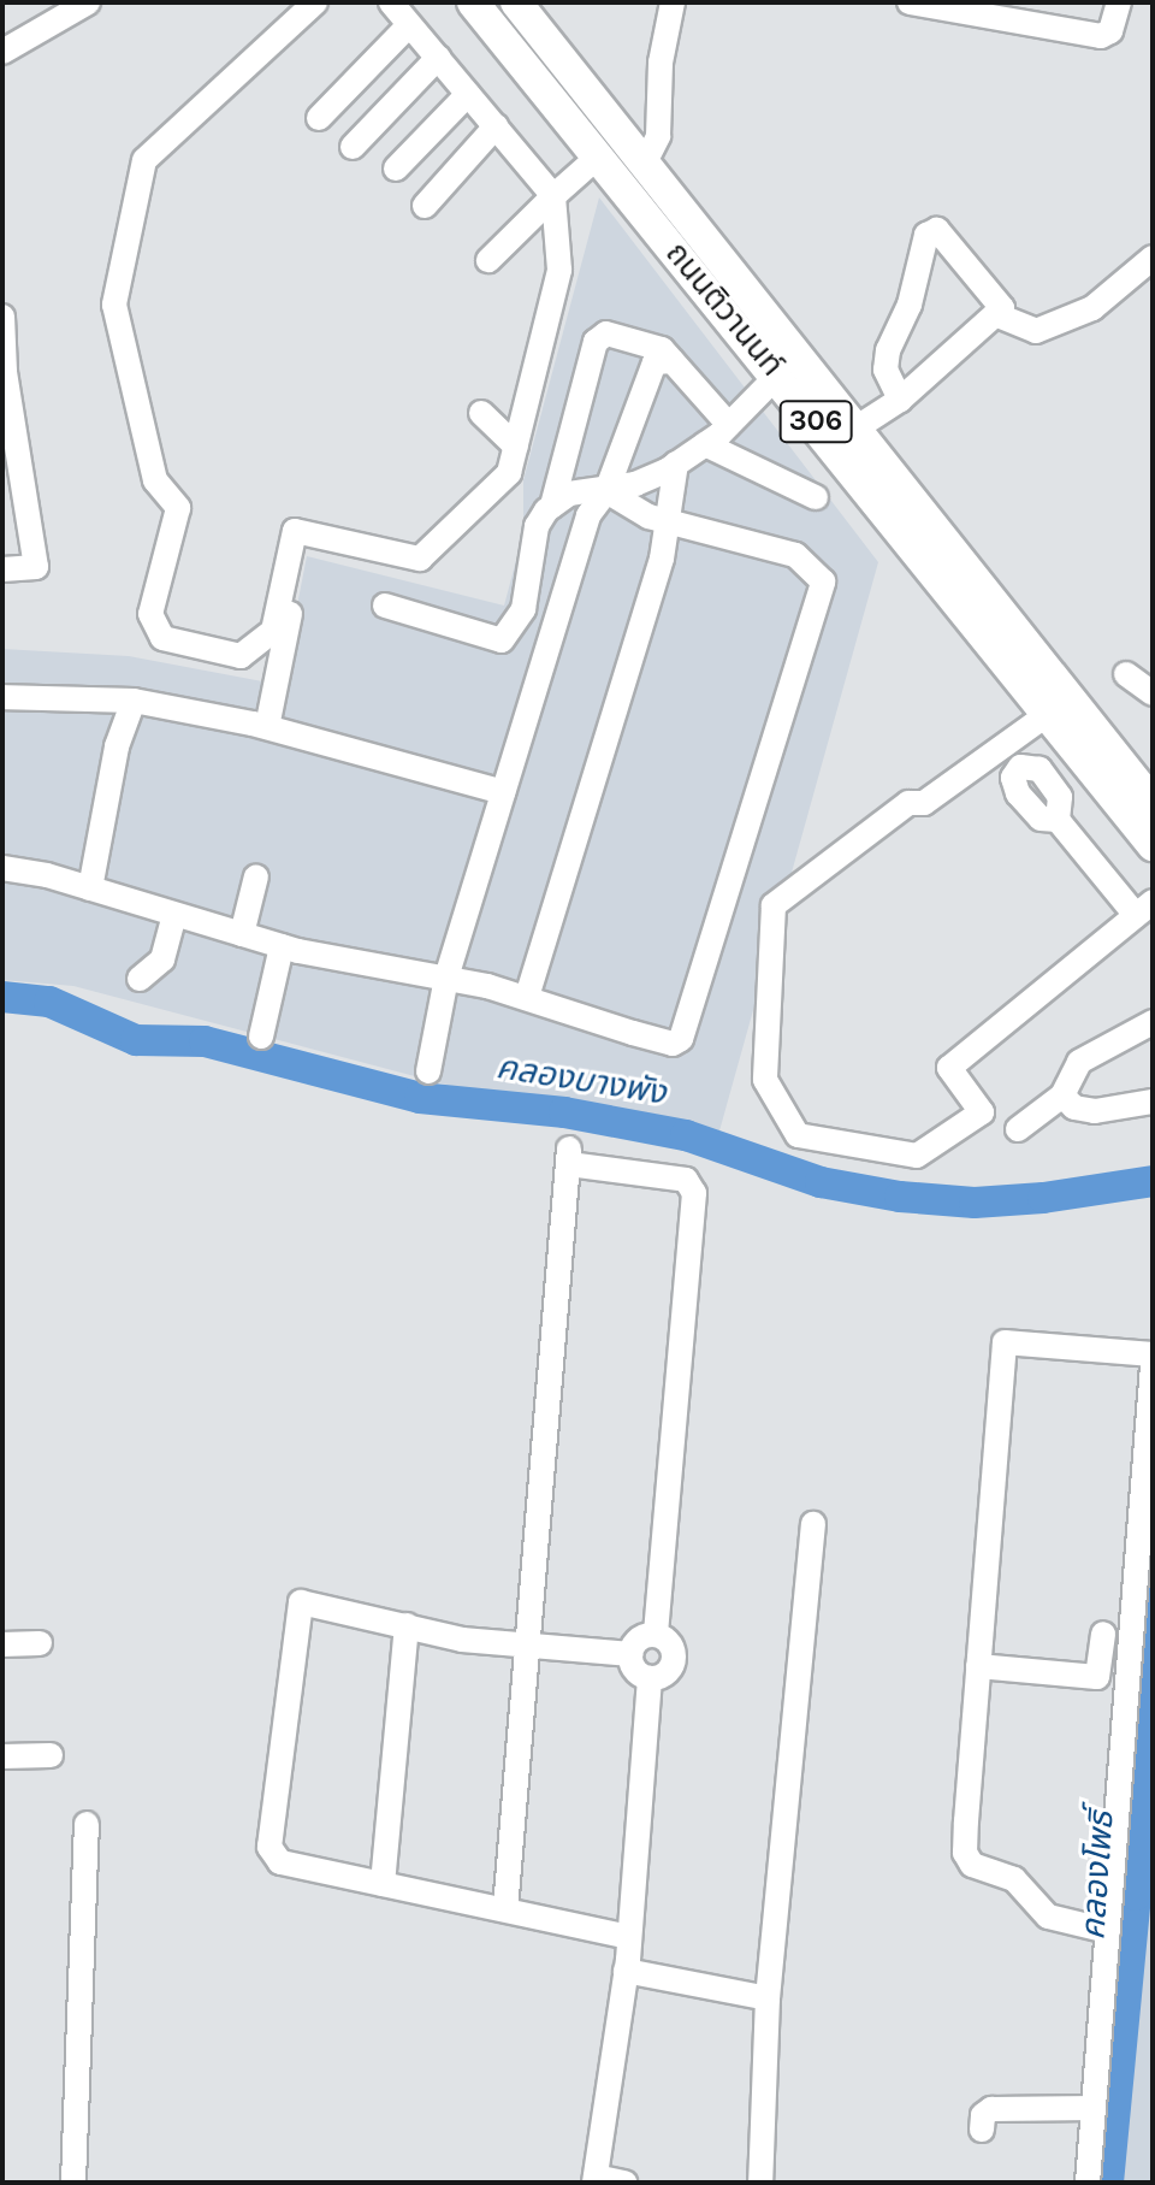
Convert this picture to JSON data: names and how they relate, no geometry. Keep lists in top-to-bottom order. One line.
{"streets":{"main road":["ถนนติวานนท์","306"]},"water":["คลองบางพัง","คลองโพธิ์"]}
